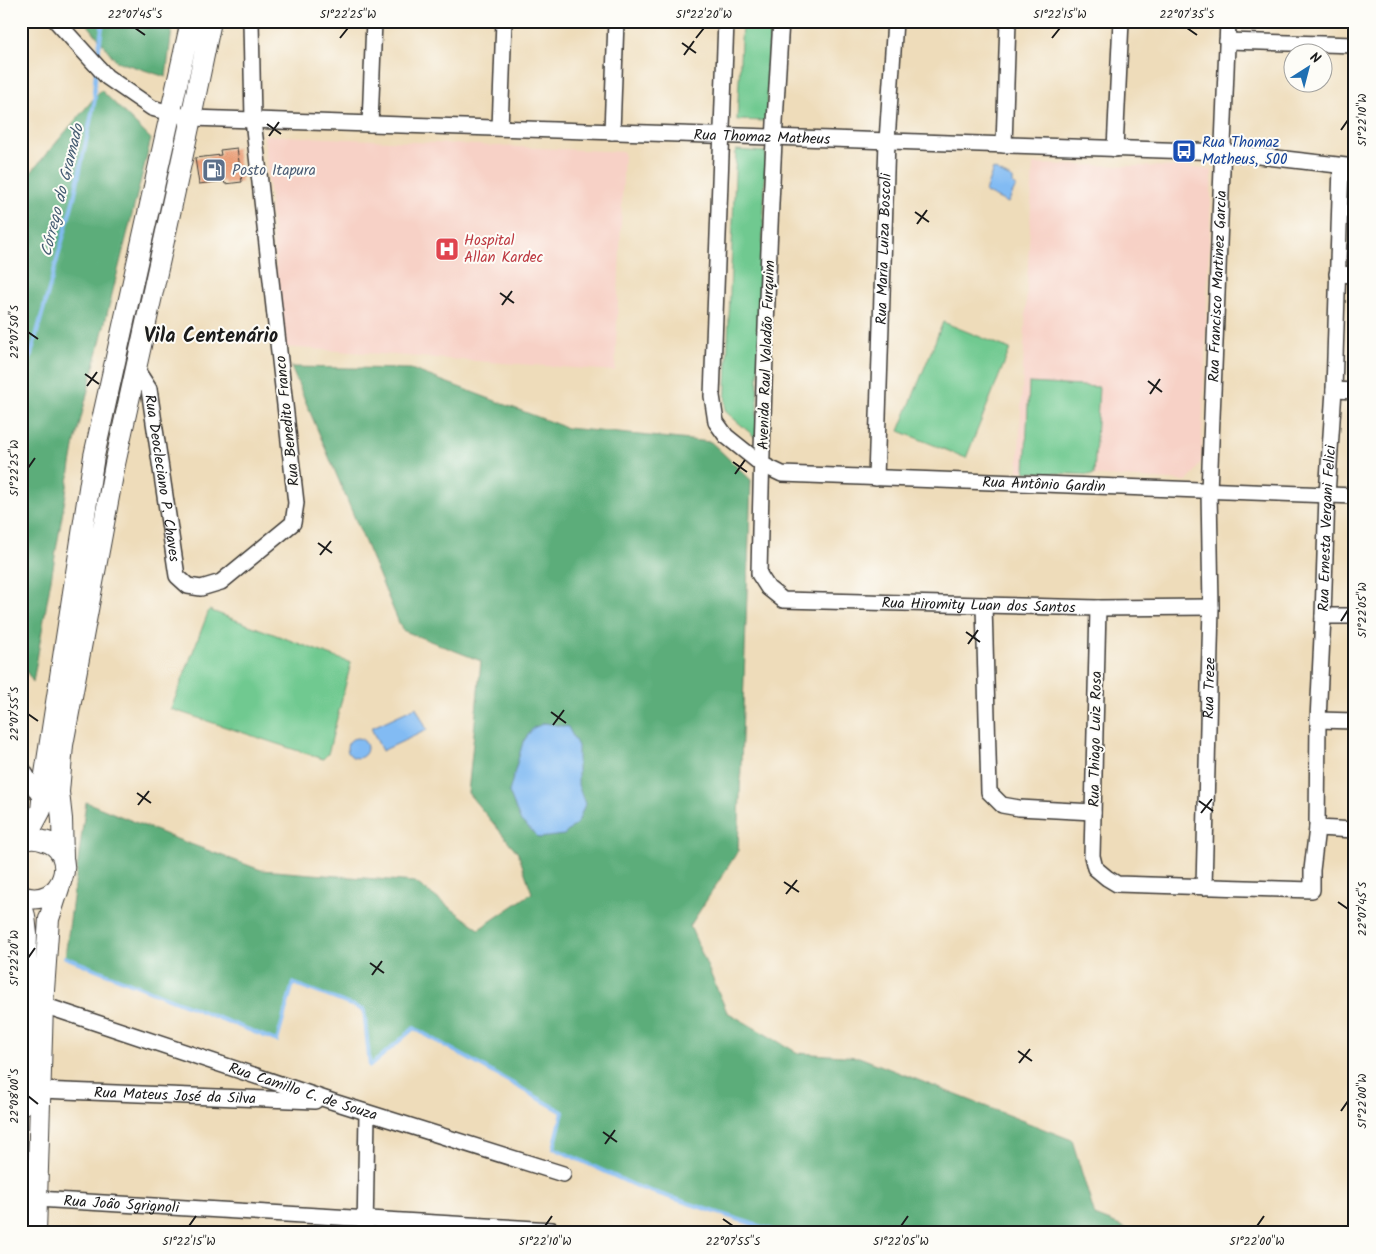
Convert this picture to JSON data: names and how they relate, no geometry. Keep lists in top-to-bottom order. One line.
{"streets":{"street":["Rua Thomaz Matheus","Rua Maria Luiza Boscoli","Rua Francisco Martinez Garcia","Avenida Raul Valadão Furquim","Rua Benedito Franco","Rua Deocleciano P. Chaves","Rua Antônio Gardin","Rua Ernesta Vergani Felici","Rua Hiromity Luan dos Santos","Rua Treze","Rua Thiago Luiz Rosa","Rua Camillo C. de Souza","Rua Mateus José da Silva","Rua João Sgrignoli"]},"crossings":[["Rua Thomaz Matheus","Rua Maria Luiza Boscoli"],["Rua Thomaz Matheus","Rua Francisco Martinez Garcia"],["Rua Thomaz Matheus","Avenida Raul Valadão Furquim"],["Rua Thomaz Matheus","Rua Benedito Franco"],["Rua Thomaz Matheus","Rua Ernesta Vergani Felici"],["Rua Maria Luiza Boscoli","Rua Antônio Gardin"],["Rua Francisco Martinez Garcia","Rua Antônio Gardin"],["Rua Francisco Martinez Garcia","Rua Treze"],["Avenida Raul Valadão Furquim","Rua Antônio Gardin"],["Avenida Raul Valadão Furquim","Rua Hiromity Luan dos Santos"],["Rua Benedito Franco","Rua Deocleciano P. Chaves"],["Rua Antônio Gardin","Rua Ernesta Vergani Felici"],["Rua Antônio Gardin","Rua Hiromity Luan dos Santos"],["Rua Antônio Gardin","Rua Treze"],["Rua Ernesta Vergani Felici","Rua Treze"],["Rua Ernesta Vergani Felici","Rua Thiago Luiz Rosa"],["Rua Hiromity Luan dos Santos","Rua Treze"],["Rua Hiromity Luan dos Santos","Rua Thiago Luiz Rosa"],["Rua Treze","Rua Thiago Luiz Rosa"],["Rua Camillo C. de Souza","Rua Mateus José da Silva"]],"districts":["Vila Centenário"],"water":["Córrego do Gramado"],"places":{"bus stop":["Rua Thomaz Matheus, 500"],"fuel station":["Posto Itapura"],"hospital":["Hospital Allan Kardec"]},"north":"top right","coordinates":["22°07'45\"S","51°22'25\"W","51°22'20\"W","51°22'15\"W","22°07'35\"S","51°22'10\"W","22°07'50\"S","51°22'05\"W","22°07'55\"S","22°08'00\"S","51°22'00\"W"]}
